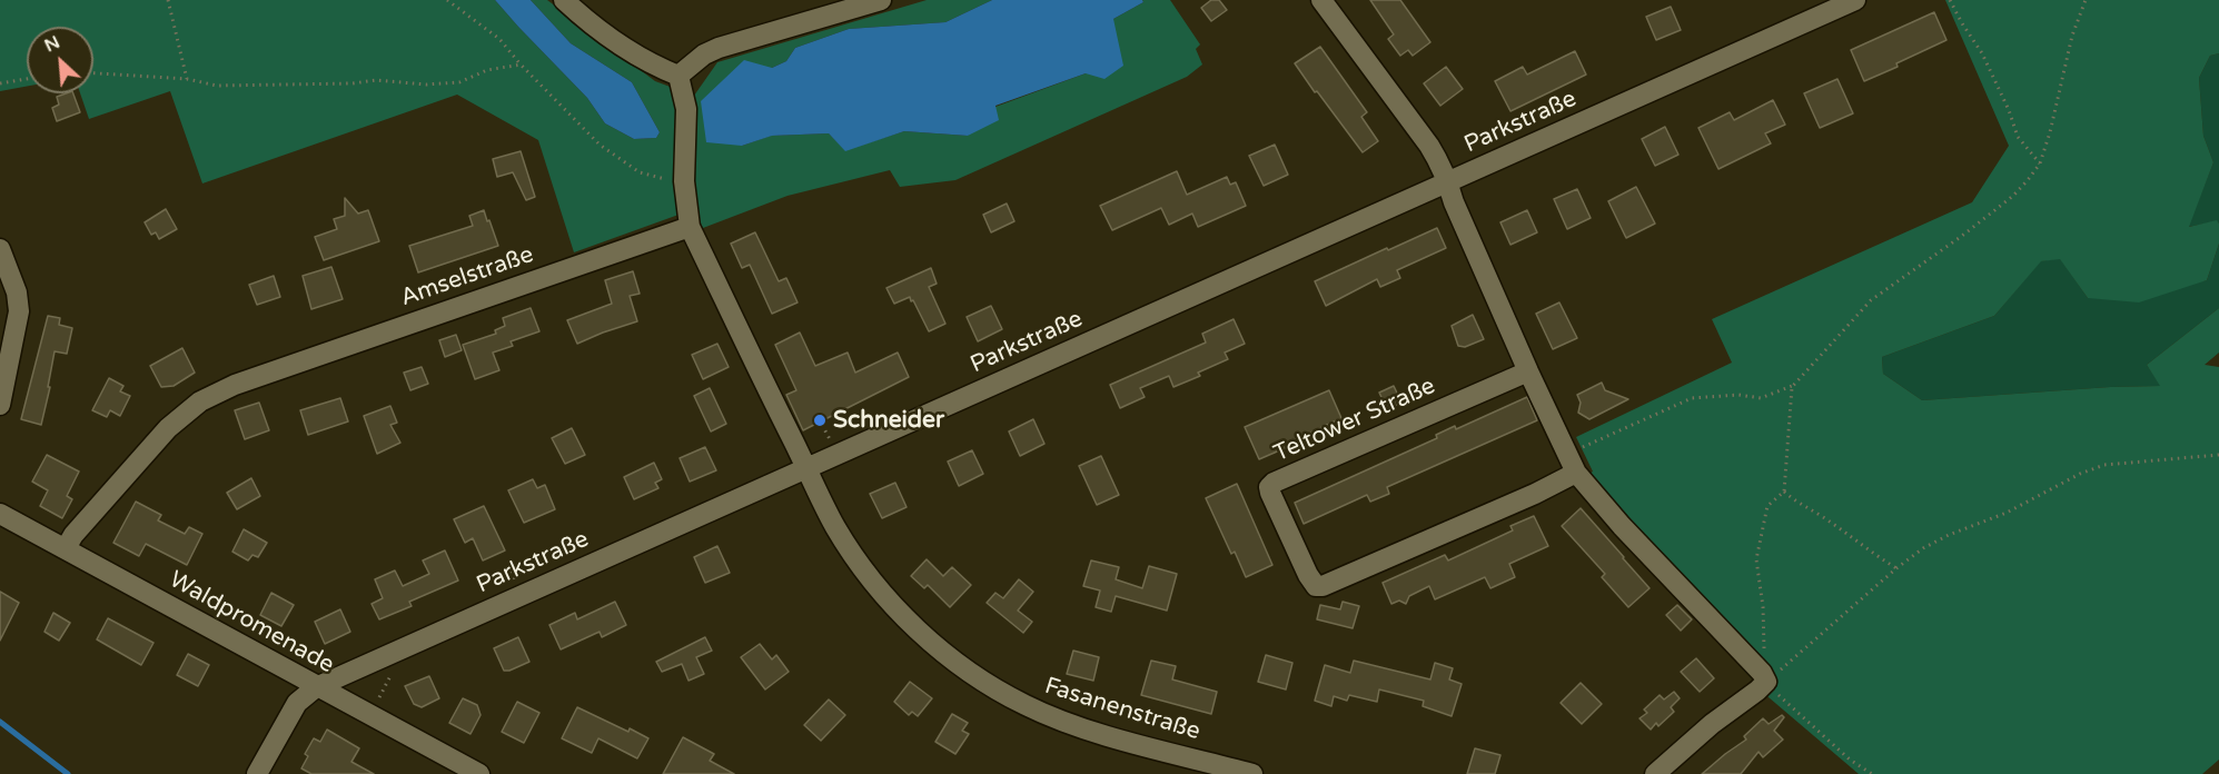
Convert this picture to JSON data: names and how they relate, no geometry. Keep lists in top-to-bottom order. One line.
{"streets":{"street":["Parkstraße","Amselstraße","Teltower Straße","Waldpromenade","Fasanenstraße"]},"crossings":[["Parkstraße","Waldpromenade"],["Parkstraße","Fasanenstraße"],["Amselstraße","Waldpromenade"]],"places":["Schneider"],"north":"top left"}
